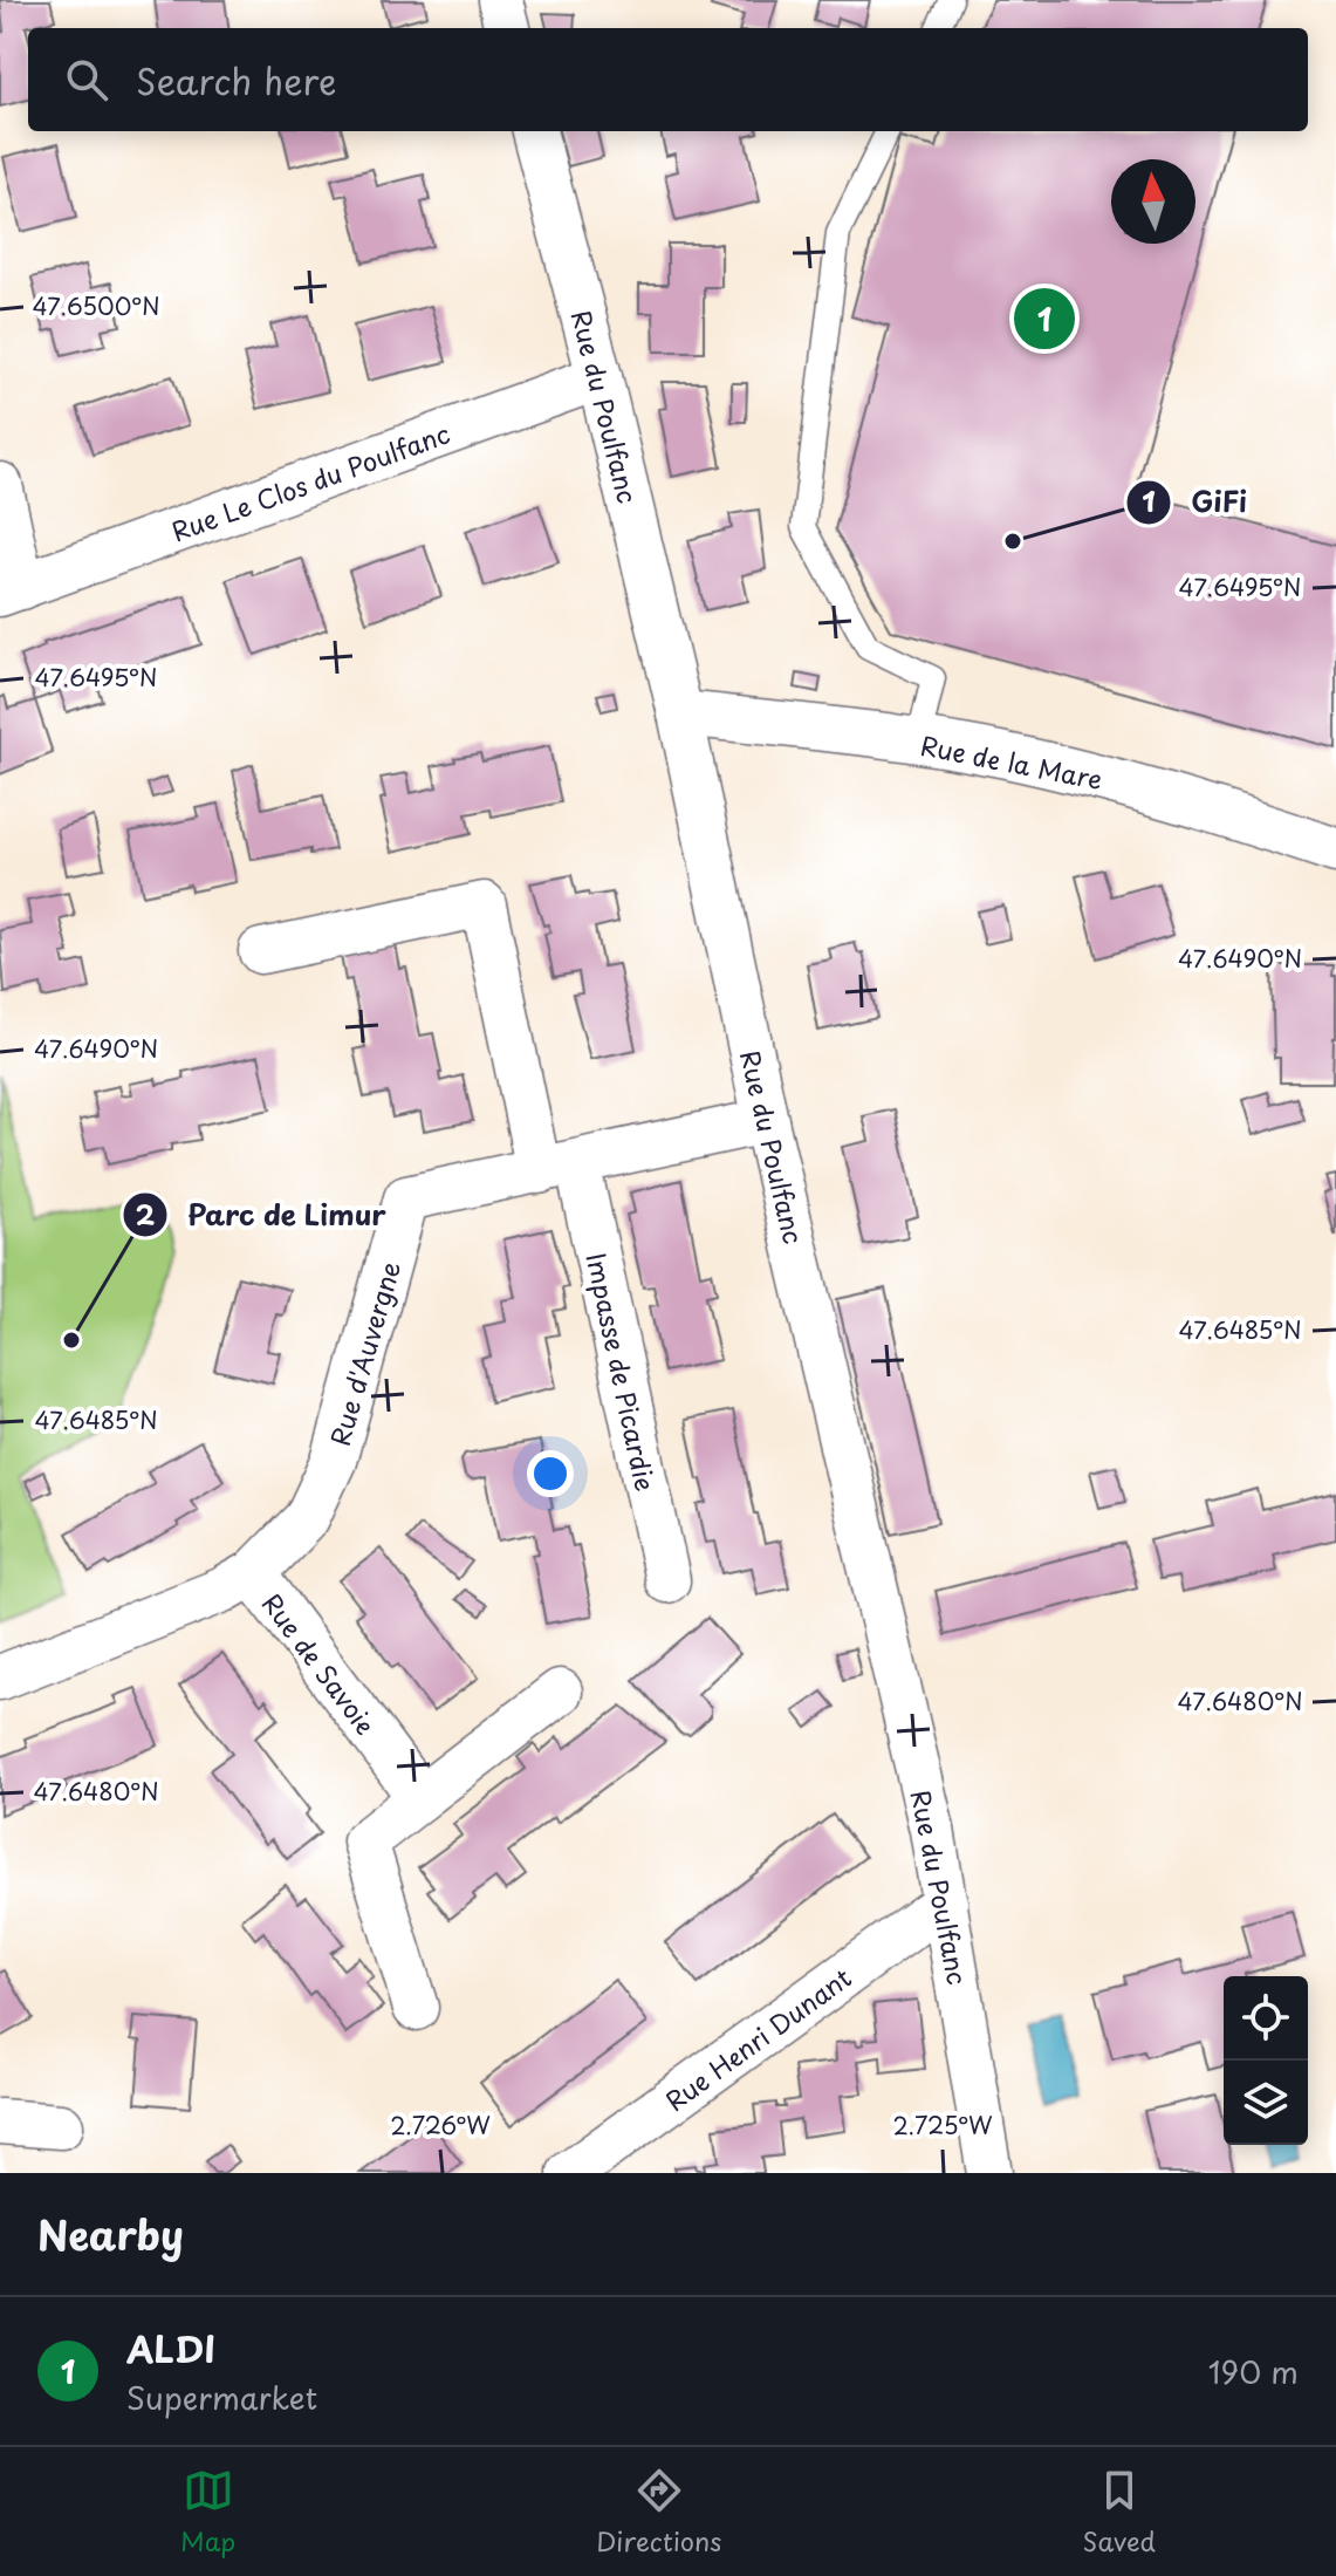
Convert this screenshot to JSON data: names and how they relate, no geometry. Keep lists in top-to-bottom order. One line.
{"streets":{"street":["Rue du Poulfanc","Rue Le Clos du Poulfanc","Rue de la Mare","Rue d'Auvergne","Impasse de Picardie","Rue de Savoie","Rue Henri Dunant"]},"crossings":[["Rue du Poulfanc","Rue Le Clos du Poulfanc"],["Rue du Poulfanc","Rue de la Mare"],["Rue du Poulfanc","Rue d'Auvergne"],["Rue du Poulfanc","Rue Henri Dunant"],["Rue d'Auvergne","Impasse de Picardie"],["Rue d'Auvergne","Rue de Savoie"]],"places":["GiFi","Parc de Limur"],"north":"top","page":{"search":"Search here","pins":"1","heading":"Nearby","list":[{"mark":"1","name":"ALDI","note":"Supermarket","value":"190 m"}],"nav":["Map","Directions","Saved"]},"coordinates":["47.6500°N","47.6495°N","47.6490°N","47.6485°N","47.6480°N","2.726°W","2.725°W"]}
